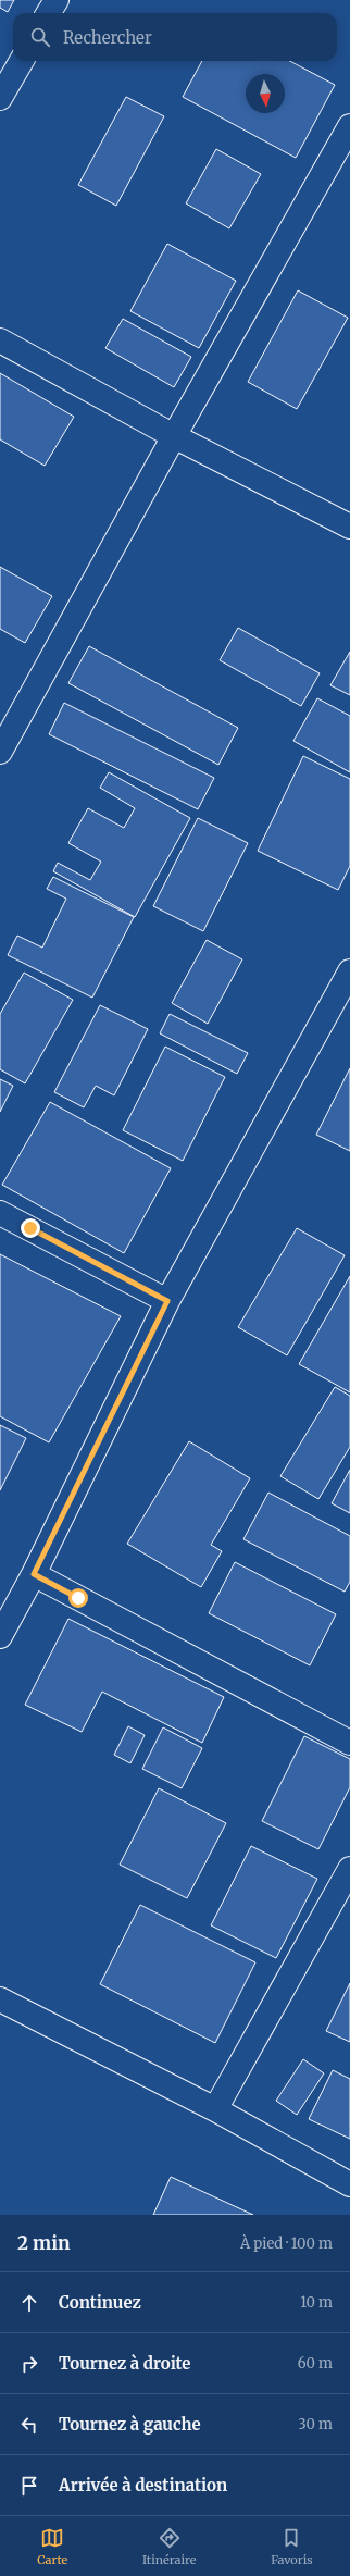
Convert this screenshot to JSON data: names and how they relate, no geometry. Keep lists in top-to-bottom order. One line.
{"north":"bottom","page":{"search":"Rechercher","heading":["2 min","À pied · 100 m"],"list":[["Continuez","10 m"],["Tournez à droite","60 m"],["Tournez à gauche","30 m"],"Arrivée à destination"],"nav":["Carte","Itinéraire","Favoris"]}}
